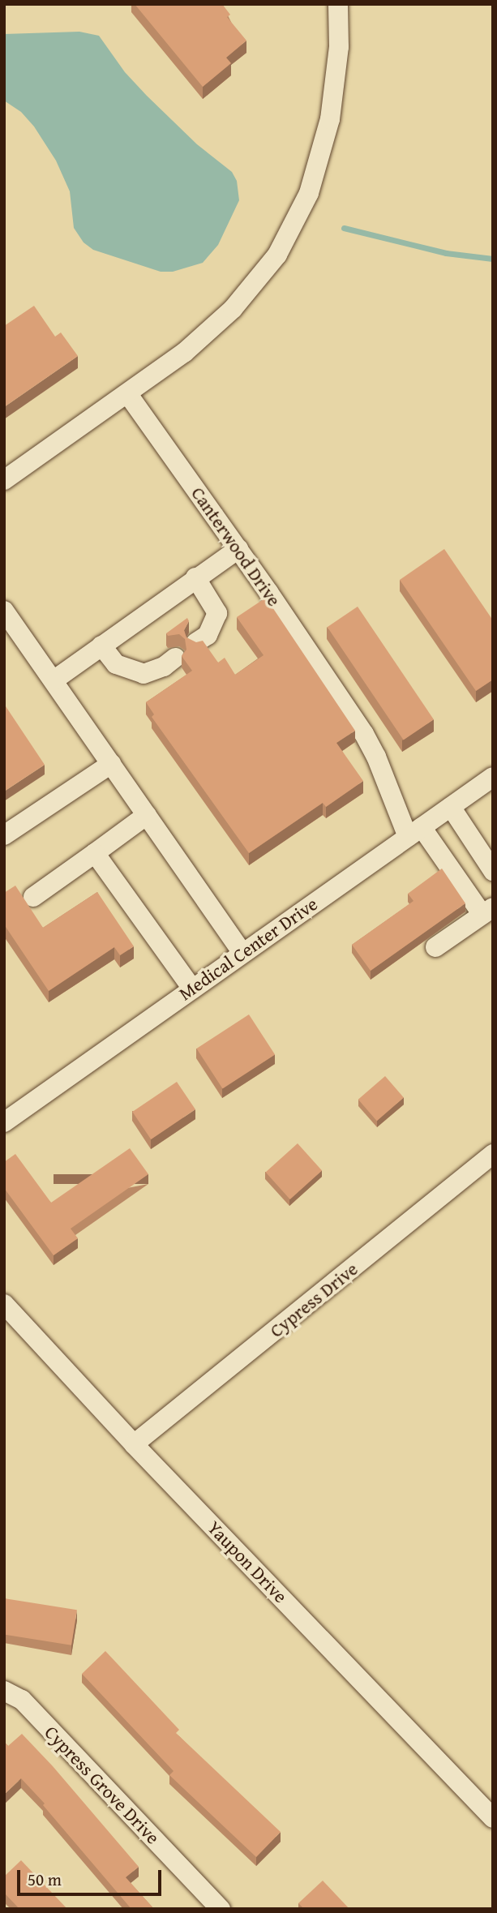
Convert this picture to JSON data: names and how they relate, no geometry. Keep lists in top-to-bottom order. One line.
{"streets":{"street":["Canterwood Drive","Medical Center Drive","Cypress Drive","Yaupon Drive","Cypress Grove Drive"]},"crossings":[["Canterwood Drive","Medical Center Drive"],["Cypress Drive","Yaupon Drive"]],"scale_bar":"50 m"}
